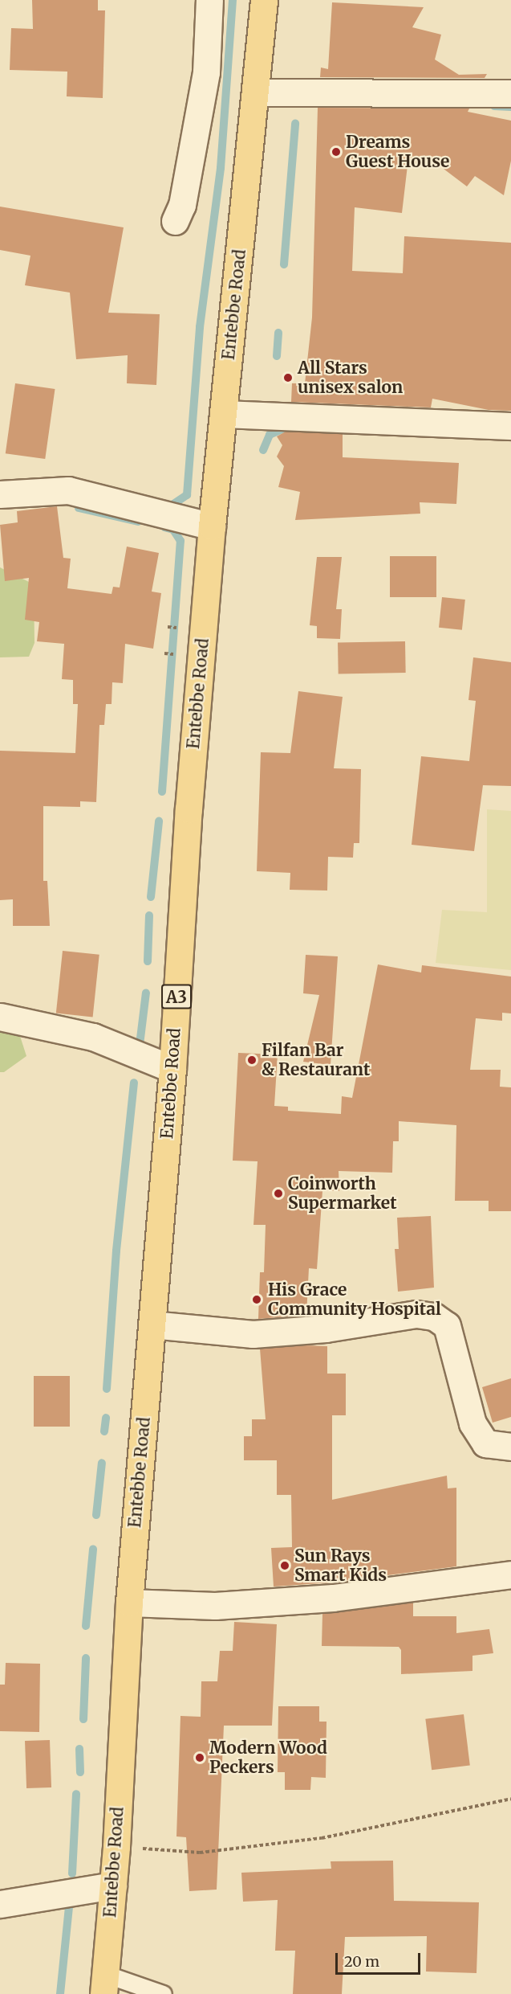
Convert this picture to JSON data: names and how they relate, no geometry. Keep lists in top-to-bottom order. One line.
{"streets":{"main road":["Entebbe Road","A3"]},"places":["Dreams Guest House","All Stars unisex salon","Filfan Bar & Restaurant","Coinworth Supermarket","His Grace Community Hospital","Sun Rays Smart Kids","Modern Wood Peckers"],"scale_bar":"20 m"}
